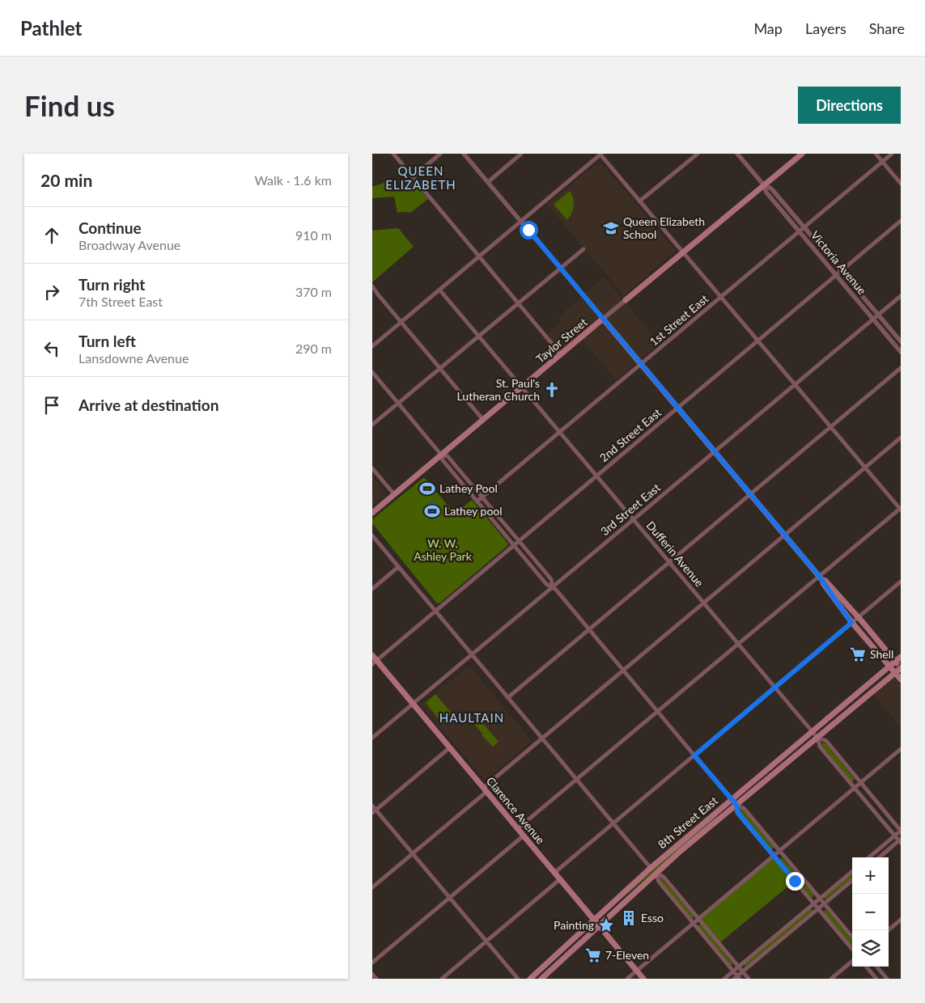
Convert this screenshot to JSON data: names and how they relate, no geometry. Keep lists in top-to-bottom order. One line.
{"streets":{"main road":["Taylor Street","Clarence Avenue","8th Street East"],"street":["Victoria Avenue","1st Street East","2nd Street East","3rd Street East","Dufferin Avenue"]},"crossings":[["Victoria Avenue","1st Street East"],["Victoria Avenue","Taylor Street"],["Victoria Avenue","2nd Street East"],["Victoria Avenue","3rd Street East"],["1st Street East","Dufferin Avenue"],["Taylor Street","Dufferin Avenue"],["2nd Street East","Dufferin Avenue"],["2nd Street East","Clarence Avenue"],["3rd Street East","Dufferin Avenue"],["3rd Street East","Clarence Avenue"],["Dufferin Avenue","8th Street East"],["Clarence Avenue","8th Street East"]],"districts":["QUEEN ELIZABETH","HAULTAIN"],"parks":["W. W. Ashley Park"],"places":{"school or university":["Queen Elizabeth School"],"church":["St. Paul's Lutheran Church"],"sports":["Lathey Pool","Lathey pool"],"supermarket":["Shell","7-Eleven"],"building":["Esso"],"place":["Painting"]},"page":{"header":"Pathlet","nav":["Map","Layers","Share"],"buttons":"Directions","title":"Find us","heading":["20 min","Walk · 1.6 km"],"list":[["Continue","Broadway Avenue","910 m"],["Turn right","7th Street East","370 m"],["Turn left","Lansdowne Avenue","290 m"],"Arrive at destination"],"map_buttons":["+","−"]}}
